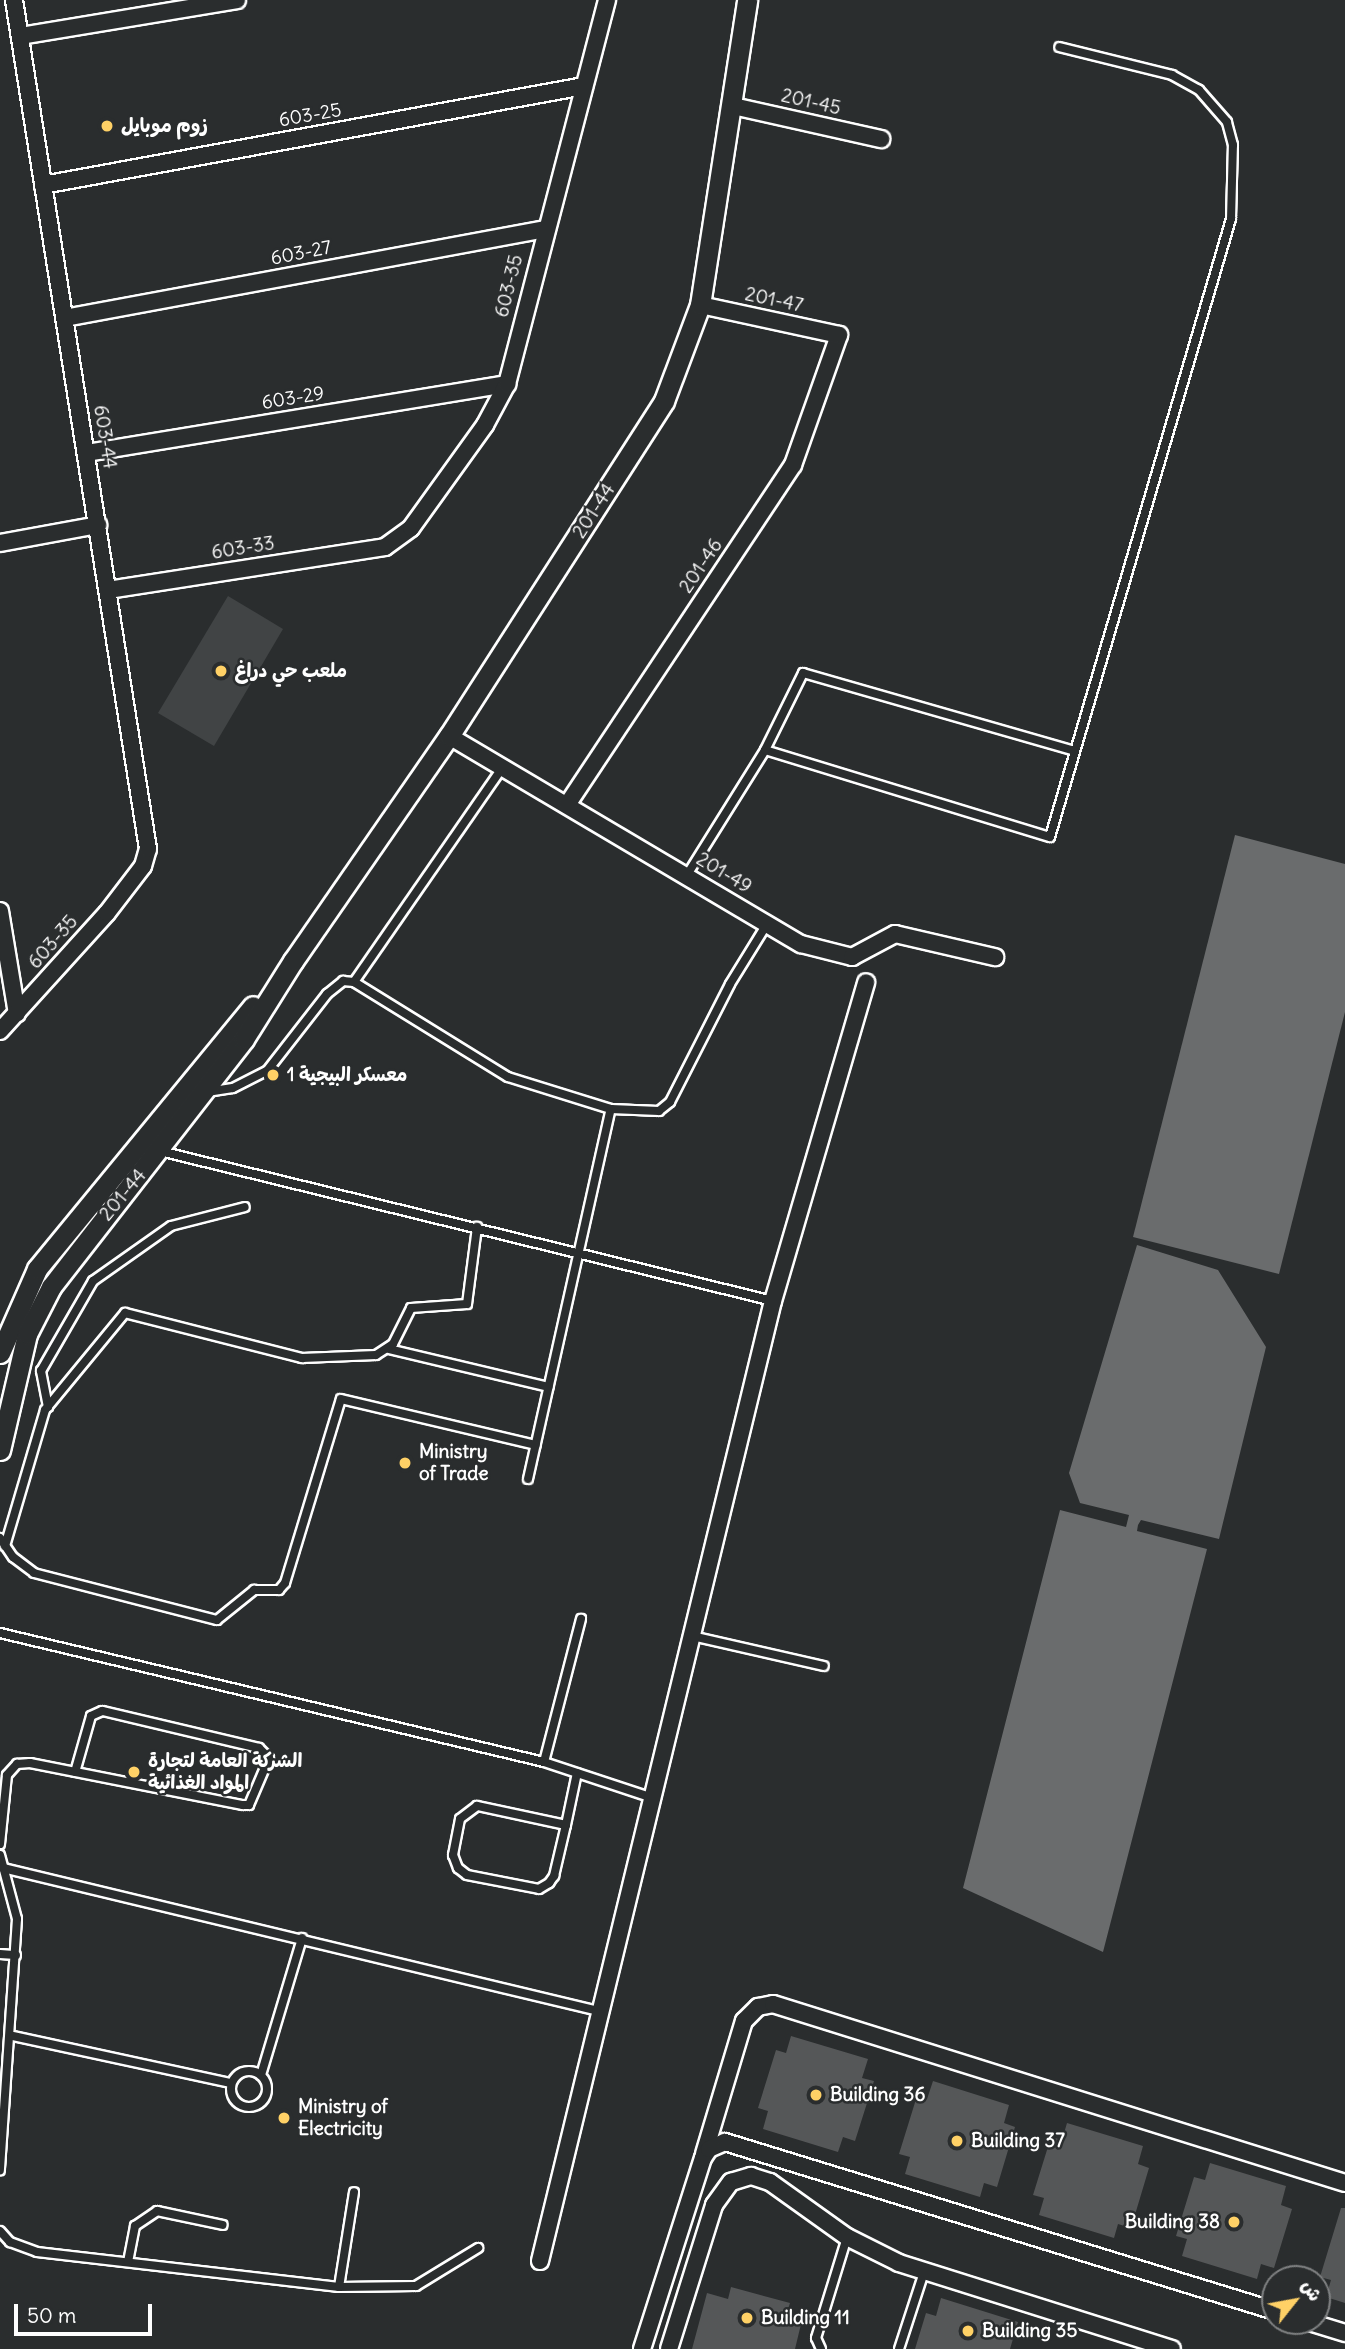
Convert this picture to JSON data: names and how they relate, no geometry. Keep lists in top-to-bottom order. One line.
{"streets":{"street":["201-45","603-25","603-27","603-35","201-47","603-29","603-44","201-44","603-33","201-46","201-49"]},"crossings":[["201-45","201-44"],["603-25","603-35"],["603-25","603-44"],["603-27","603-35"],["603-27","603-44"],["603-35","603-29"],["603-35","603-44"],["603-35","603-33"],["201-47","201-44"],["201-47","201-46"],["603-29","603-44"],["603-44","603-33"],["201-44","201-49"],["201-46","201-49"]],"places":["زوم موبايل","ملعب حي دراغ","معسكر البيجية 1","Ministry of Trade","الشركة العامة لتجارة المواد الغذائية","Building 36","Ministry of Electricity","Building 37","Building 38","Building 11","Building 35"],"scale_bar":"50 m","north":"top right"}
